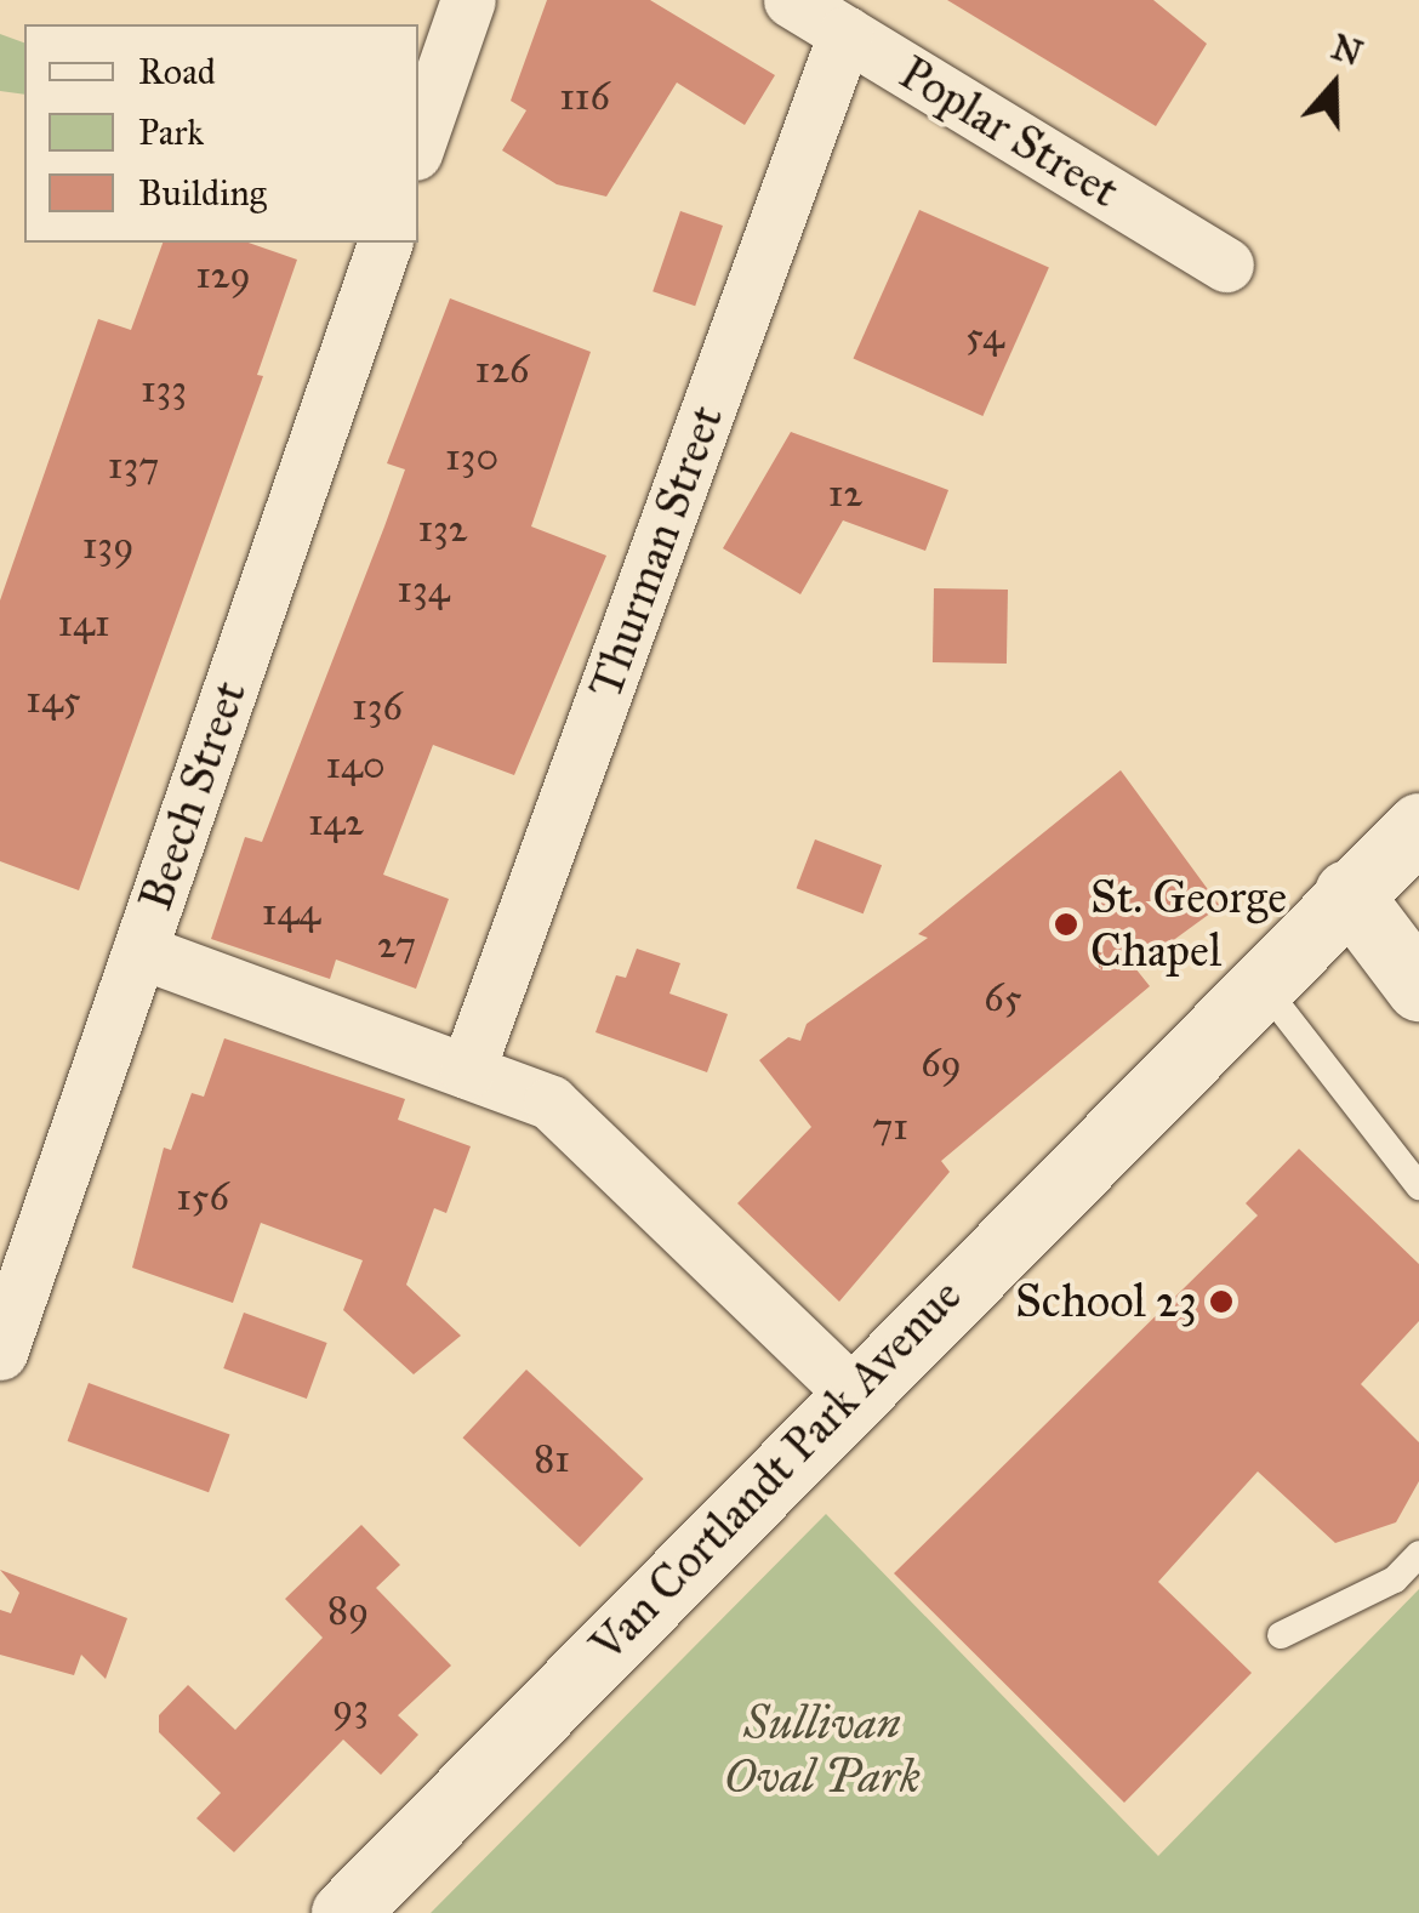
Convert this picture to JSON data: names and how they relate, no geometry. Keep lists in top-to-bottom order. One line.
{"streets":{"street":["Poplar Street","Thurman Street","Beech Street","Van Cortlandt Park Avenue"]},"crossings":[["Poplar Street","Thurman Street"]],"parks":["Sullivan Oval Park"],"places":["St. George Chapel","School 23"],"house_numbers":["116","129","54","126","133","130","137","12","132","139","134","141","145","136","140","142","144","27","65","69","71","156","81","89","93"],"legend":["Road","Park","Building"],"north":"top"}
